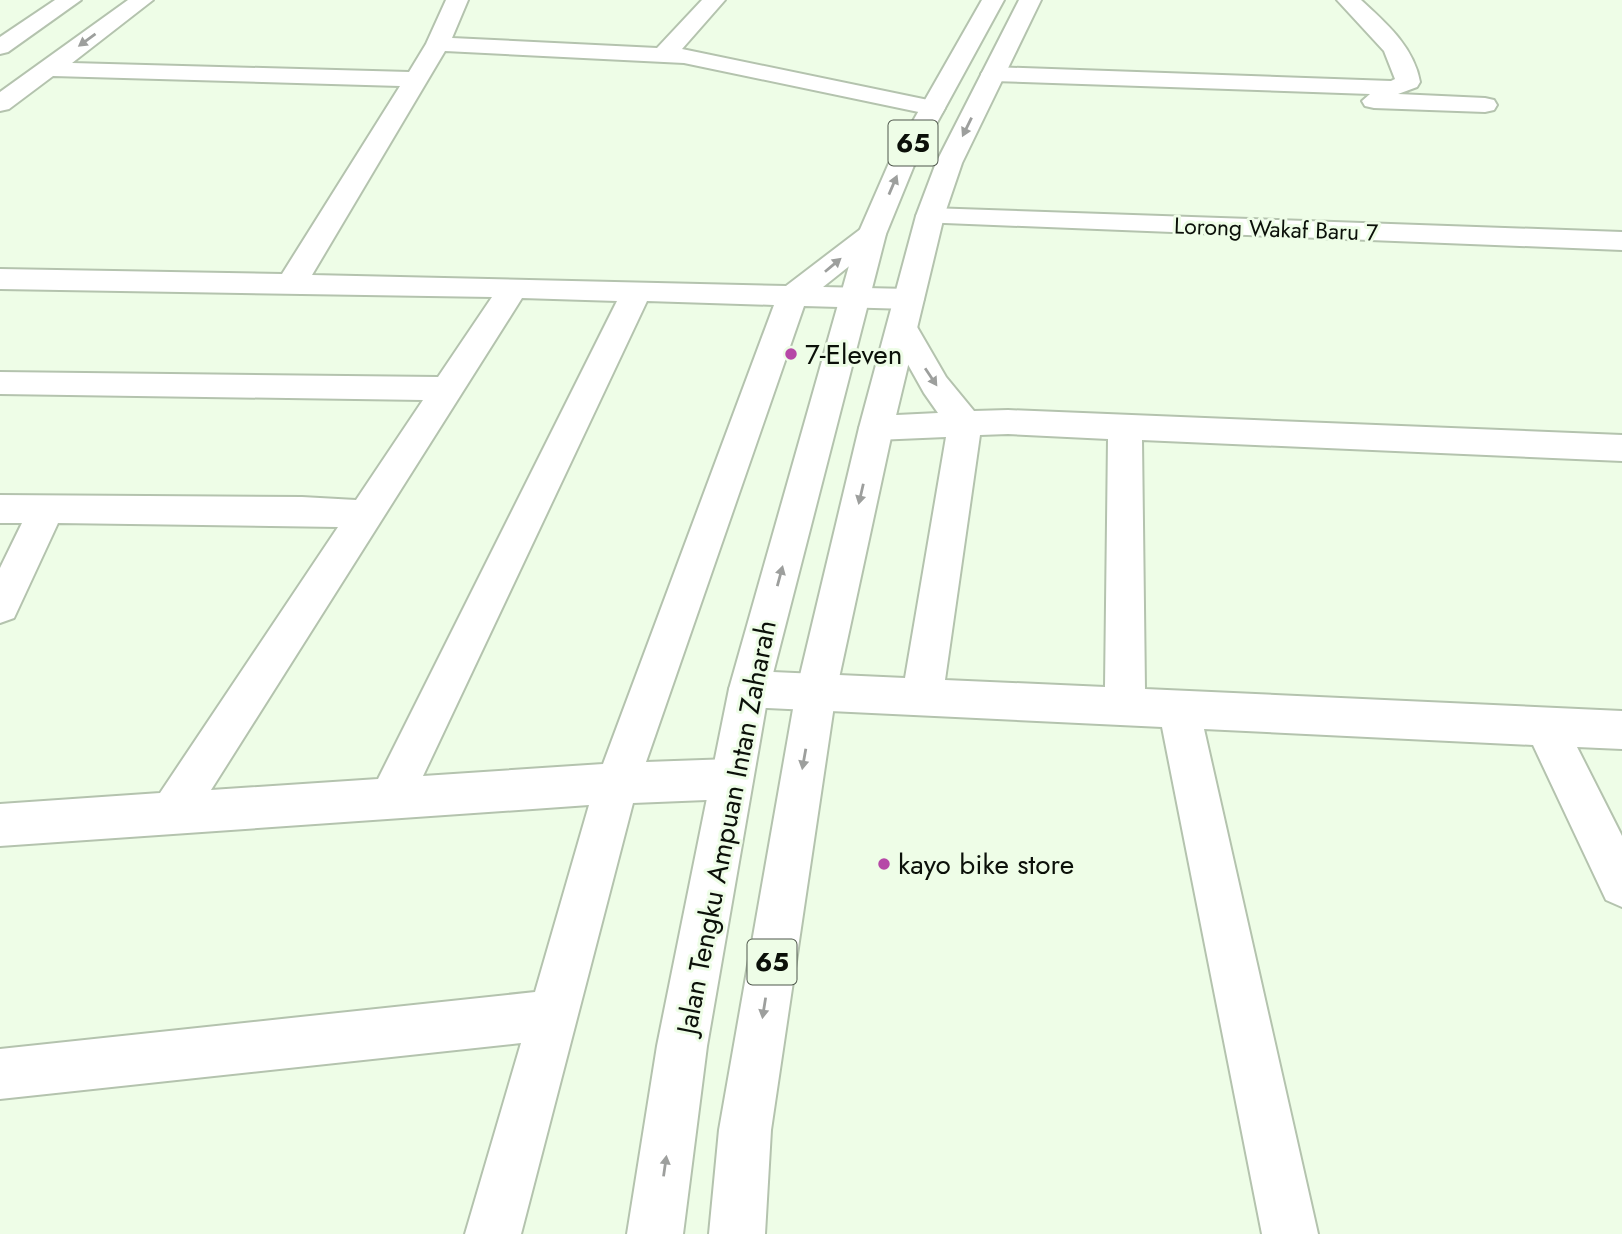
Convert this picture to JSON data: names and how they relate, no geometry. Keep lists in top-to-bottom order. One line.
{"streets":{"street":["65","Lorong Wakaf Baru 7","Jalan Tengku Ampuan Intan Zaharah"]},"crossings":[["65","Lorong Wakaf Baru 7"]],"places":["7-Eleven","kayo bike store"]}
